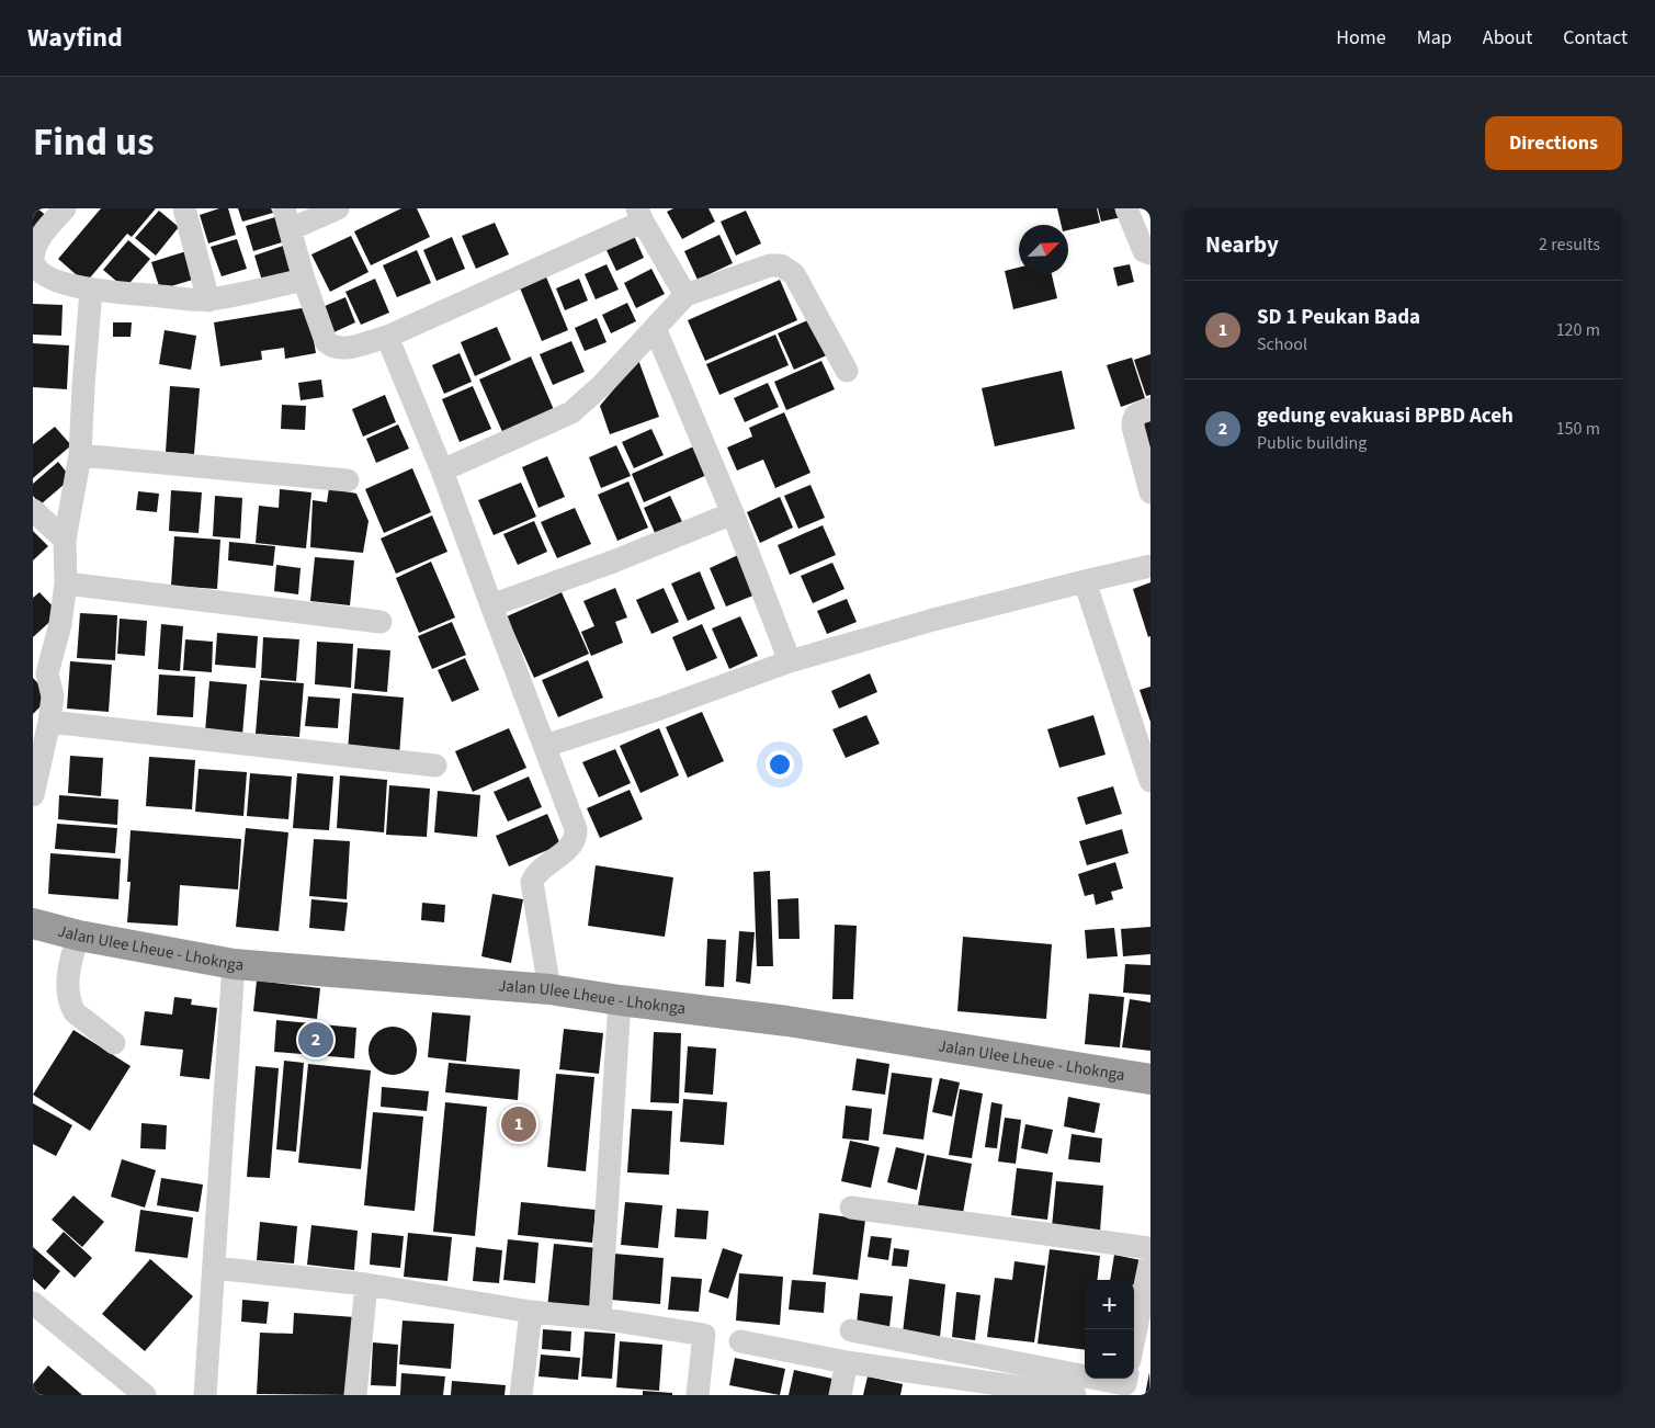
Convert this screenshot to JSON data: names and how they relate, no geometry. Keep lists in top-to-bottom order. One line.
{"streets":{"highway":["Jalan Ulee Lheue - Lhoknga"]},"north":"top right","page":{"header":"Wayfind","nav":["Home","Map","About","Contact"],"title":"Find us","buttons":"Directions","heading":["Nearby","2 results"],"list":[{"mark":"1","name":"SD 1 Peukan Bada","note":"School","value":"120 m"},{"mark":"2","name":"gedung evakuasi BPBD Aceh","note":"Public building","value":"150 m"}],"pins":["2","1"],"map_buttons":["+","−"]}}
